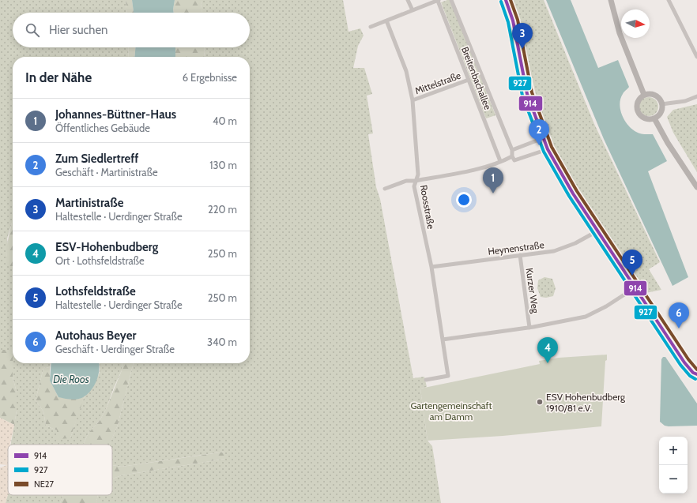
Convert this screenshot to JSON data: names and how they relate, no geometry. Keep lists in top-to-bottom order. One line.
{"streets":{"street":["Breitenbachallee","Mittelstraße","Roosstraße","Heynenstraße","Kurzer Weg"]},"crossings":[["Breitenbachallee","Mittelstraße"],["Mittelstraße","Roosstraße"],["Roosstraße","Heynenstraße"],["Heynenstraße","Kurzer Weg"]],"water":["Die Roos"],"parks":["Gartengemeinschaft am Damm"],"places":["ESV Hohenbudberg 1910/81 e.V."],"lines":["transit line 914","transit line NE27","transit line 927"],"legend":["914","927","NE27"],"north":"right","page":{"search":"Hier suchen","pins":["3","2","1","5","6","4"],"heading":["In der Nähe","6 Ergebnisse"],"list":[{"mark":"1","name":"Johannes-Büttner-Haus","note":"Öffentliches Gebäude","value":"40 m"},{"mark":"2","name":"Zum Siedlertreff","note":"Geschäft · Martinistraße","value":"130 m"},{"mark":"3","name":"Martinistraße","note":"Haltestelle · Uerdinger Straße","value":"220 m"},{"mark":"4","name":"ESV-Hohenbudberg","note":"Ort · Lothsfeldstraße","value":"250 m"},{"mark":"5","name":"Lothsfeldstraße","note":"Haltestelle · Uerdinger Straße","value":"250 m"},{"mark":"6","name":"Autohaus Beyer","note":"Geschäft · Uerdinger Straße","value":"340 m"}],"map_buttons":["+","−"]}}
